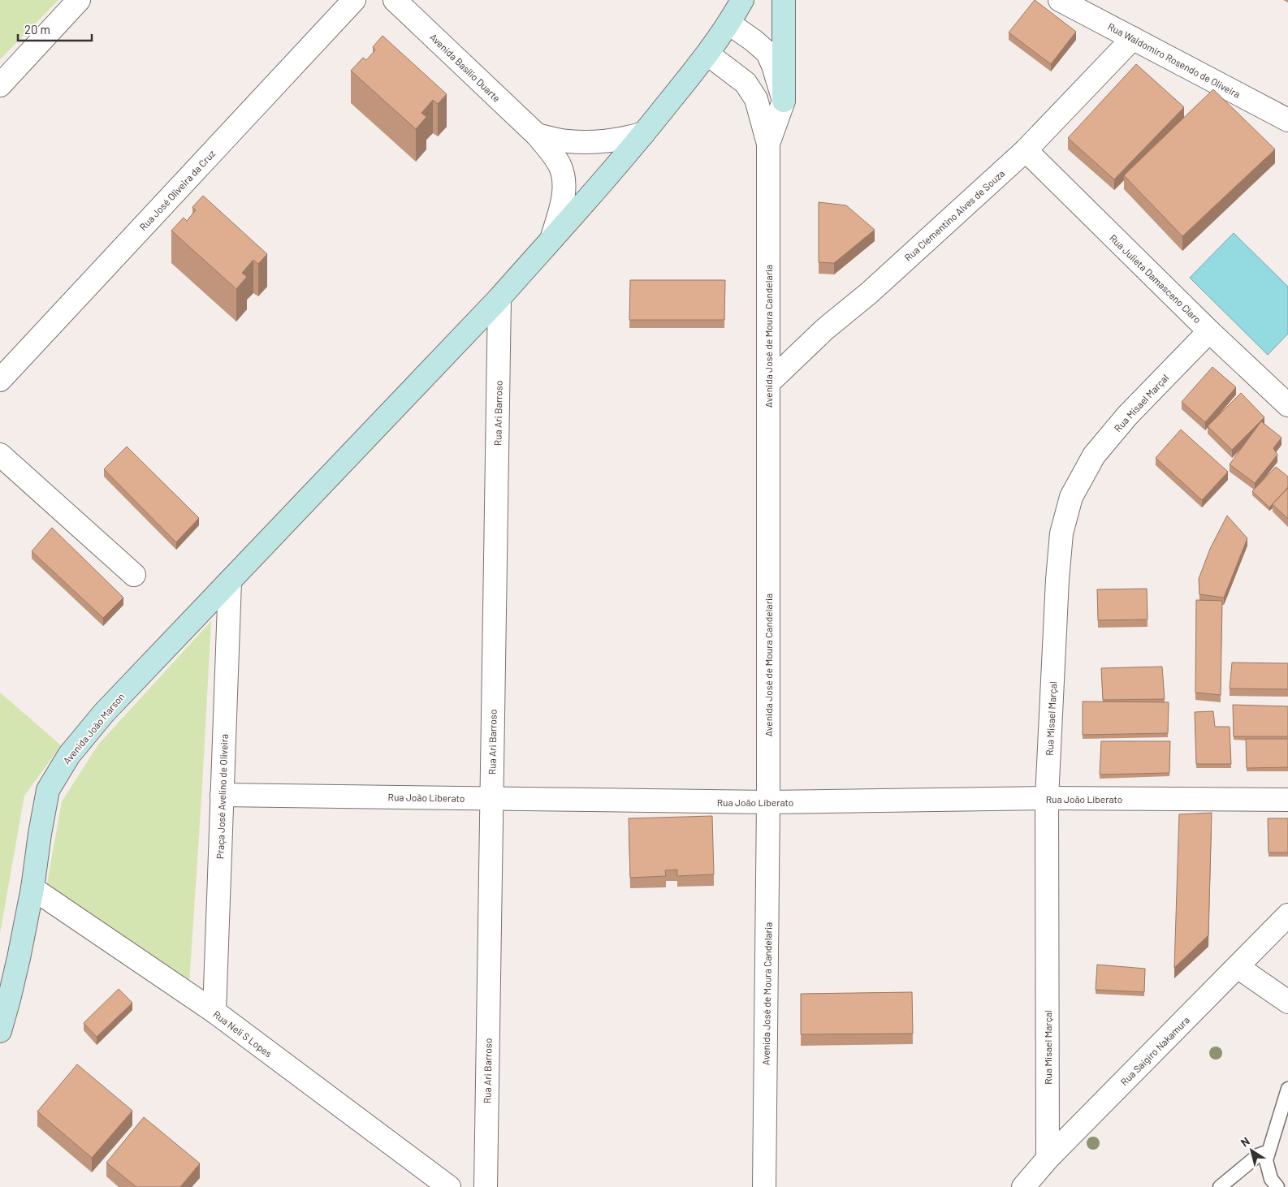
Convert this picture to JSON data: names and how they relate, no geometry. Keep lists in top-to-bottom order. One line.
{"streets":{"main road":["Avenida João Marson"],"street":["Rua Waldomiro Rosendo de Oliveira","Avenida Basílio Duarte","Rua José Oliveira da Cruz","Rua Clementino Alves de Souza","Rua Julieta Damasceno Claro","Avenida José de Moura Candelaria","Rua Misael Marçal","Rua Ari Barroso","Praça José Avelino de Oliveira","Rua João Liberato","Rua Neli S Lopes","Rua Saigiro Nakamura"]},"crossings":[["Rua Waldomiro Rosendo de Oliveira","Rua Clementino Alves de Souza"],["Avenida Basílio Duarte","Avenida João Marson"],["Rua Clementino Alves de Souza","Rua Julieta Damasceno Claro"],["Rua Clementino Alves de Souza","Avenida José de Moura Candelaria"],["Rua Julieta Damasceno Claro","Rua Misael Marçal"],["Avenida José de Moura Candelaria","Avenida João Marson"],["Avenida José de Moura Candelaria","Rua João Liberato"],["Rua Misael Marçal","Rua João Liberato"],["Rua Misael Marçal","Rua Saigiro Nakamura"],["Rua Ari Barroso","Avenida João Marson"],["Rua Ari Barroso","Rua João Liberato"],["Avenida João Marson","Praça José Avelino de Oliveira"],["Avenida João Marson","Rua Neli S Lopes"],["Praça José Avelino de Oliveira","Rua João Liberato"],["Praça José Avelino de Oliveira","Rua Neli S Lopes"]],"scale_bar":"20 m","north":"top left"}
